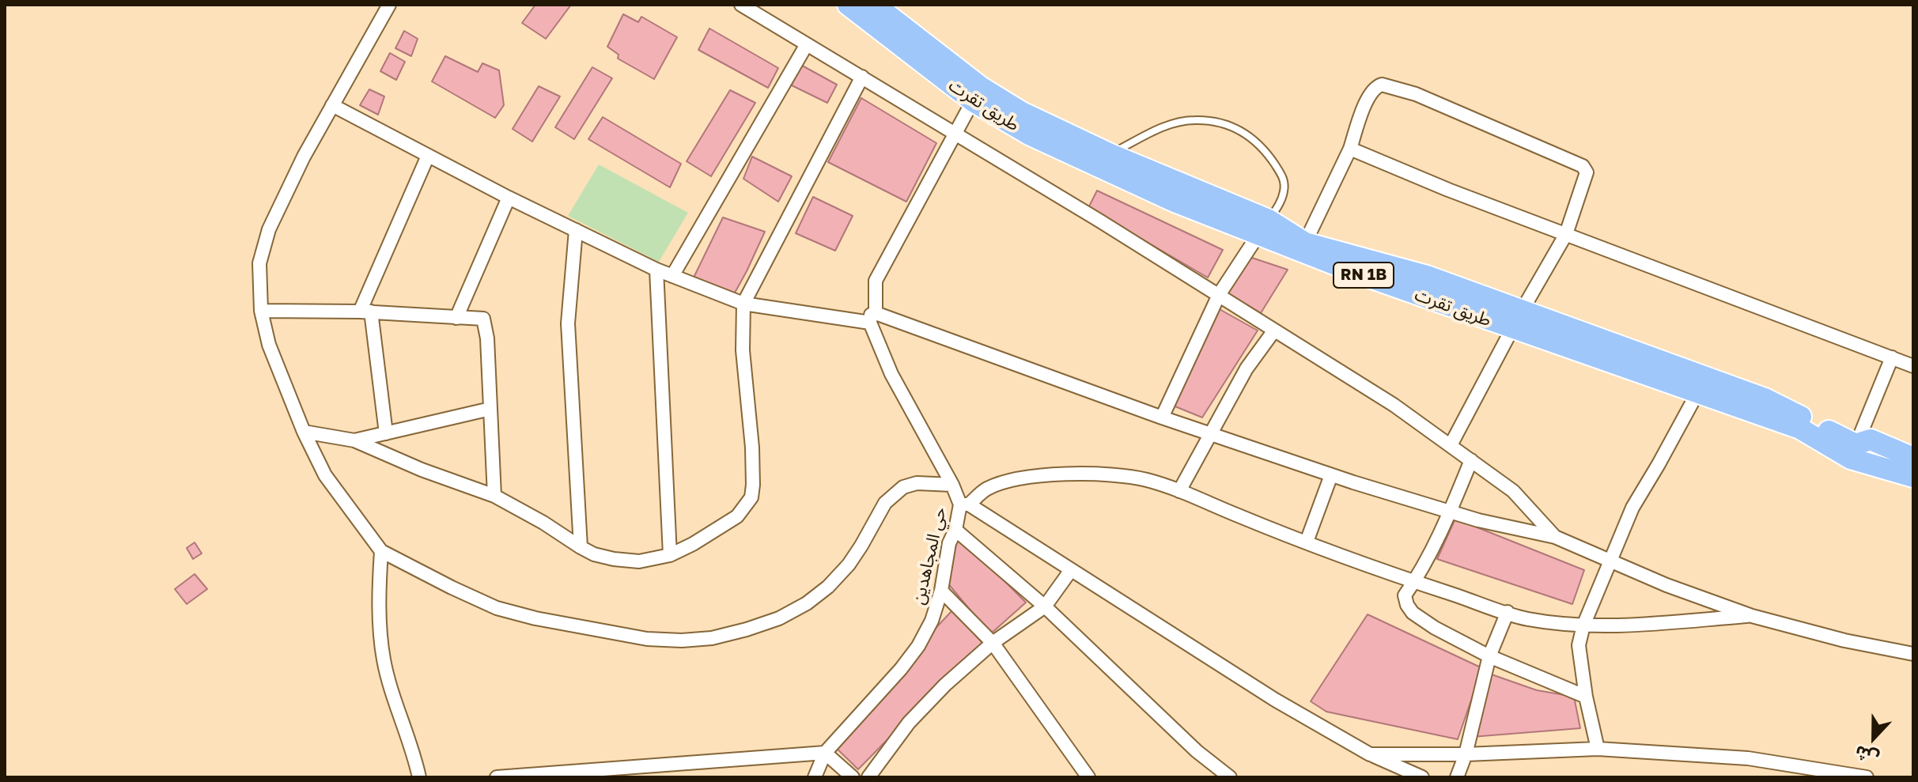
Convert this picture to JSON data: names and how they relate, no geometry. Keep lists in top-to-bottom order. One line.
{"streets":{"main road":["طريق تقرت","RN 1B"],"street":["حي المجاهدين"]},"north":"bottom"}
